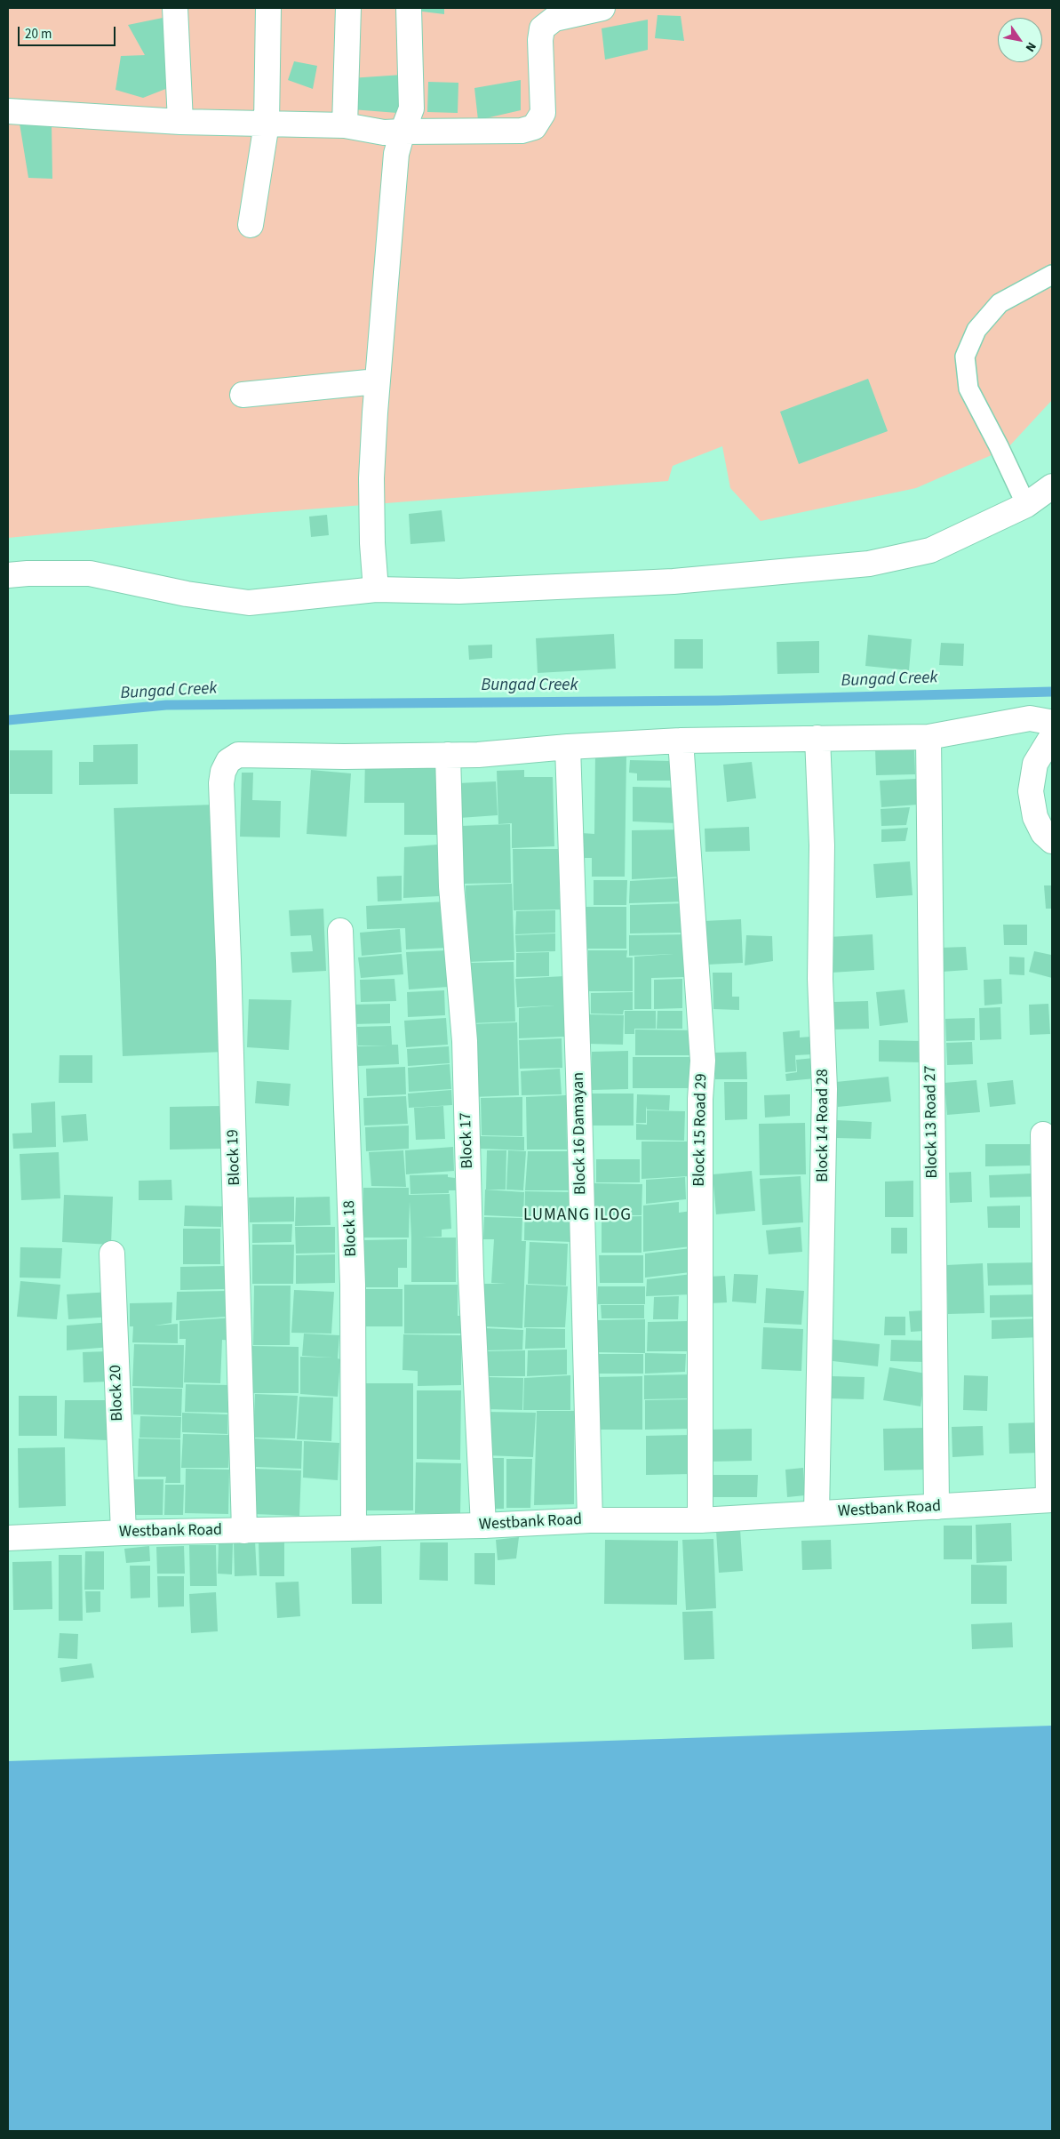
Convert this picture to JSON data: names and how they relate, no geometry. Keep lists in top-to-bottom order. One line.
{"streets":{"street":["Block 13 Road 27","Block 14 Road 28","Block 15 Road 29","Block 16 Damayan","Block 17","Block 19","Block 18","Block 20","Westbank Road"]},"crossings":[["Block 13 Road 27","Block 19"],["Block 13 Road 27","Westbank Road"],["Block 14 Road 28","Block 19"],["Block 14 Road 28","Westbank Road"],["Block 15 Road 29","Block 19"],["Block 15 Road 29","Westbank Road"],["Block 16 Damayan","Block 19"],["Block 16 Damayan","Westbank Road"],["Block 17","Block 19"],["Block 17","Westbank Road"],["Block 19","Westbank Road"],["Block 18","Westbank Road"],["Block 20","Westbank Road"]],"districts":["LUMANG ILOG"],"water":["Bungad Creek"],"scale_bar":"20 m","north":"bottom right"}
